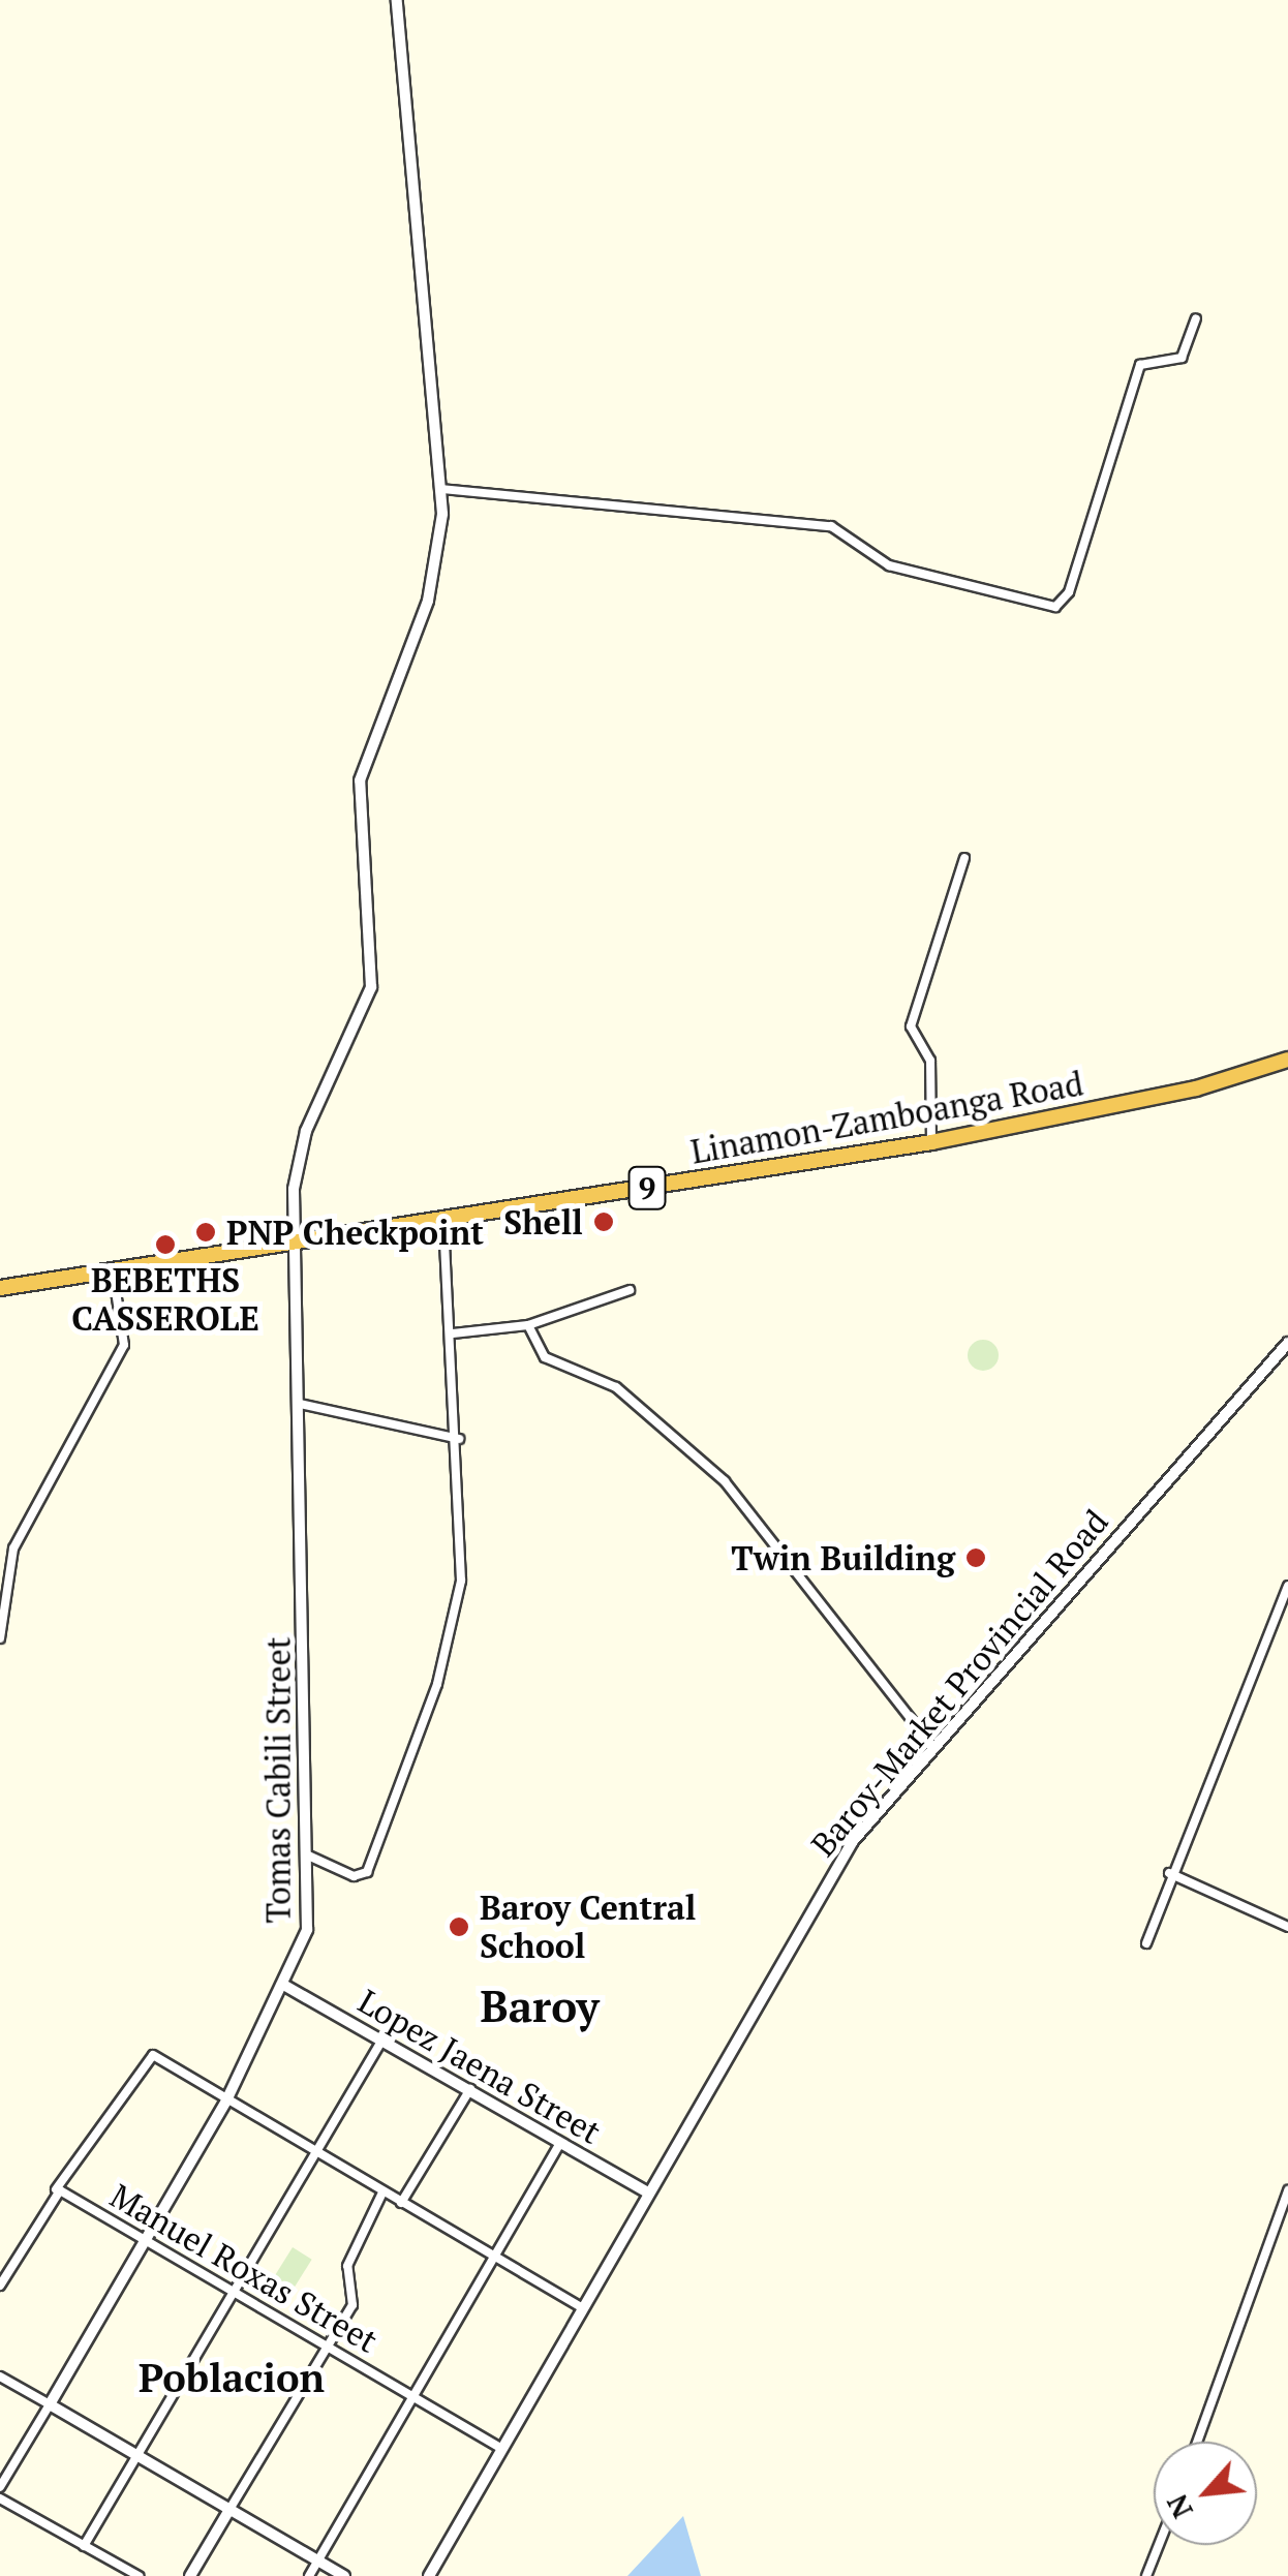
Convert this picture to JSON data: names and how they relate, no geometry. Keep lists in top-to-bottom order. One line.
{"streets":{"highway":["Linamon-Zamboanga Road","9"],"street":["Baroy-Market Provincial Road","Tomas Cabili Street","Lopez Jaena Street","Manuel Roxas Street"]},"crossings":[["Linamon-Zamboanga Road","Tomas Cabili Street"],["Baroy-Market Provincial Road","Lopez Jaena Street"],["Baroy-Market Provincial Road","Manuel Roxas Street"],["Tomas Cabili Street","Lopez Jaena Street"],["Tomas Cabili Street","Manuel Roxas Street"]],"districts":["Baroy","Poblacion"],"places":["Shell","PNP Checkpoint","BEBETHS CASSEROLE","Twin Building","Baroy Central School"],"north":"bottom left"}
